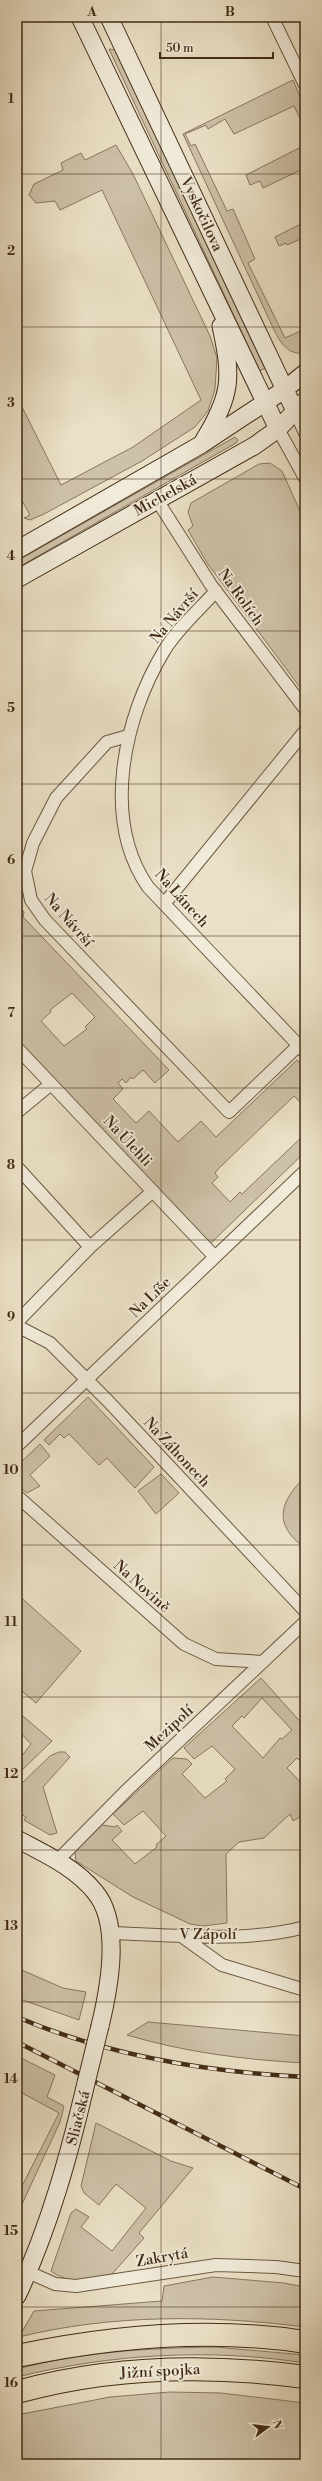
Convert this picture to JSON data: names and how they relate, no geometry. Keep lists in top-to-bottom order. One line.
{"streets":{"highway":["Jižní spojka"],"main road":["Vyskočilova","Michelská","Sliačská"],"street":["Na Rolích","Na Návrší","Na Lánech","Na Úlehli","Na Líše","Na Záhonech","Na Novině","Mezipolí","V Zápolí","Zakrytá"]},"crossings":[["Vyskočilova","Michelská"],["Michelská","Na Rolích"],["Na Rolích","Na Návrší"],["Na Návrší","Na Lánech"],["Na Úlehli","Na Líše"],["Na Líše","Na Záhonech"],["Na Novině","Mezipolí"],["Mezipolí","Sliačská"],["V Zápolí","Sliačská"],["Sliačská","Zakrytá"]],"scale_bar":"50 m","north":"right","grid":{"columns":["A","B"],"rows":["1","2","3","4","5","6","7","8","9","10","11","12","13","14","15","16"]}}
